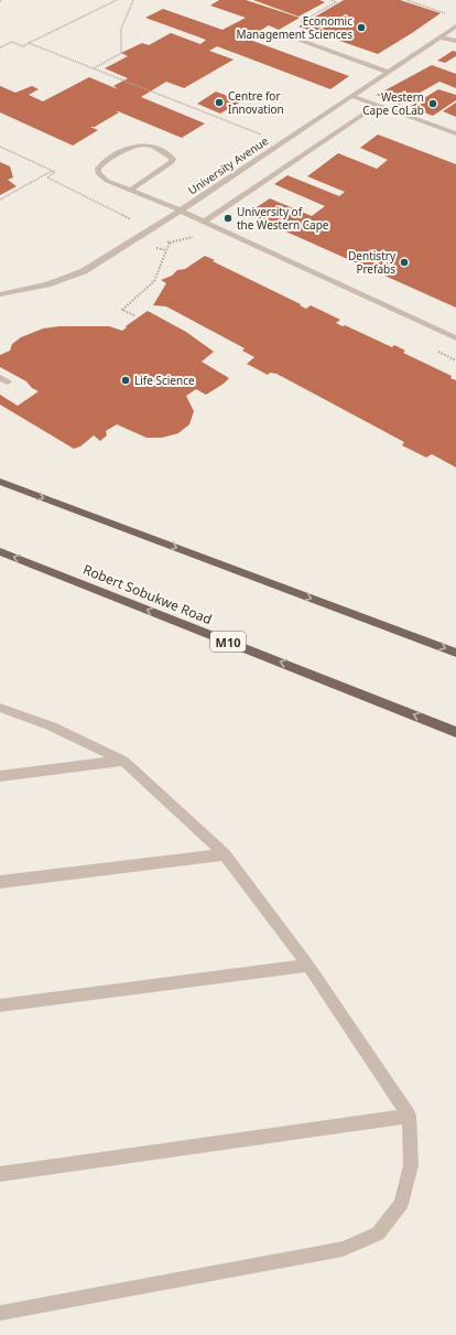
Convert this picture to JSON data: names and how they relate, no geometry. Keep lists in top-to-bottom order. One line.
{"streets":{"main road":["Robert Sobukwe Road","M10"],"lane":["University Avenue"]},"places":["Economic Management Sciences","Centre for Innovation","Western Cape CoLab","University of the Western Cape","Dentistry Prefabs","Life Science"]}
